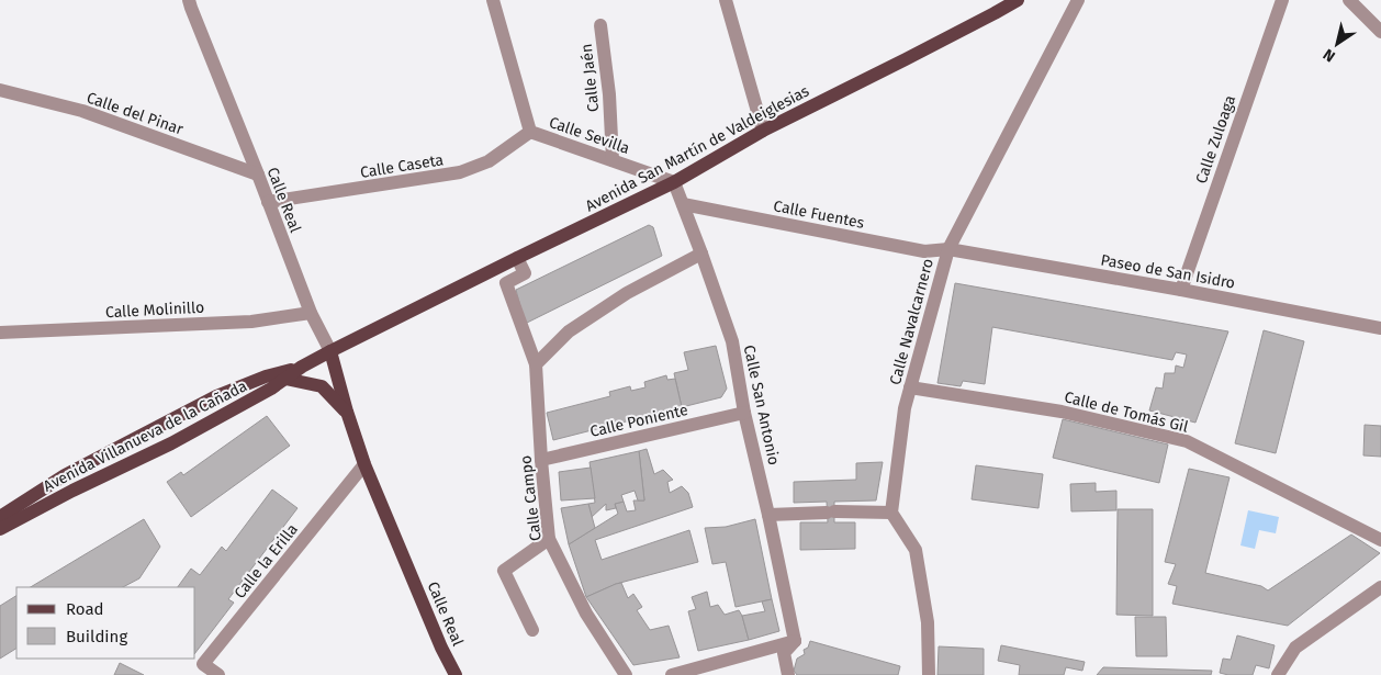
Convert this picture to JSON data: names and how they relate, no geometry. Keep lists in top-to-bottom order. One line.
{"streets":{"main road":["Avenida San Martín de Valdeiglesias","Calle Real","Avenida Villanueva de la Cañada"],"street":["Calle Jaén","Calle del Pinar","Calle Sevilla","Calle Zuloaga","Calle Caseta","Calle Fuentes","Paseo de San Isidro","Calle Molinillo","Calle Navalcarnero","Calle San Antonio","Calle de Tomás Gil","Calle Poniente","Calle Campo","Calle la Erilla"]},"crossings":[["Calle Jaén","Calle Sevilla"],["Calle del Pinar","Calle Real"],["Calle Sevilla","Avenida San Martín de Valdeiglesias"],["Calle Sevilla","Calle Caseta"],["Calle Sevilla","Calle San Antonio"],["Calle Zuloaga","Paseo de San Isidro"],["Avenida San Martín de Valdeiglesias","Calle Real"],["Avenida San Martín de Valdeiglesias","Calle San Antonio"],["Avenida San Martín de Valdeiglesias","Avenida Villanueva de la Cañada"],["Avenida San Martín de Valdeiglesias","Calle Campo"],["Calle Caseta","Calle Real"],["Calle Real","Calle Molinillo"],["Calle Real","Avenida Villanueva de la Cañada"],["Calle Real","Calle la Erilla"],["Calle Fuentes","Paseo de San Isidro"],["Calle Fuentes","Calle Navalcarnero"],["Calle Fuentes","Calle San Antonio"],["Paseo de San Isidro","Calle Navalcarnero"],["Calle Navalcarnero","Calle de Tomás Gil"],["Calle San Antonio","Calle Poniente"],["Calle Poniente","Calle Campo"]],"legend":["Road","Building"],"north":"bottom left"}
